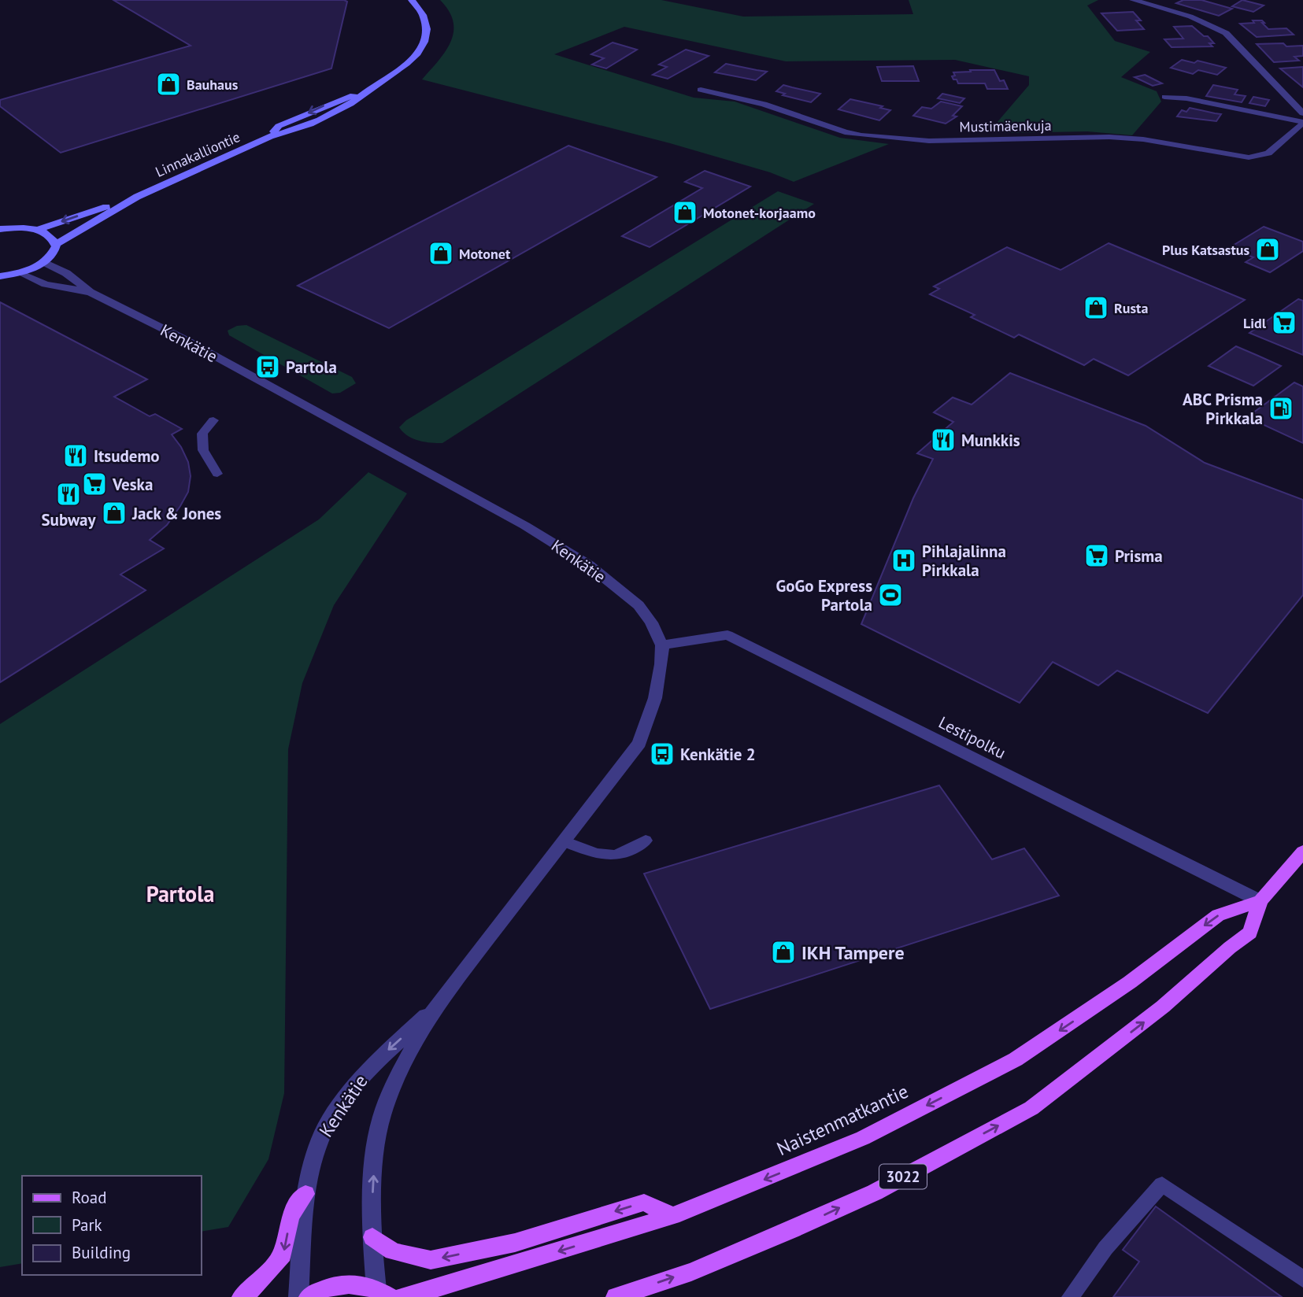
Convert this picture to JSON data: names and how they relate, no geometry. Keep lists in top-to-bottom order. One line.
{"streets":{"main road":["Linnakalliontie","Naistenmatkantie","3022"],"street":["Mustimäenkuja","Kenkätie","Lestipolku"]},"crossings":[["Kenkätie","Lestipolku"],["Lestipolku","Naistenmatkantie"],["Lestipolku","3022"],["Naistenmatkantie","3022"]],"districts":["Partola"],"places":{"shop":["Bauhaus","Motonet-korjaamo","Plus Katsastus","Motonet","Rusta","Jack & Jones","IKH Tampere"],"supermarket":["Lidl","Veska","Prisma"],"bus stop":["Partola","Kenkätie 2"],"fuel station":["ABC Prisma Pirkkala"],"restaurant":["Munkkis","Itsudemo","Subway"],"hospital":["Pihlajalinna Pirkkala"],"sports":["GoGo Express Partola"]},"legend":["Road","Park","Building"]}
